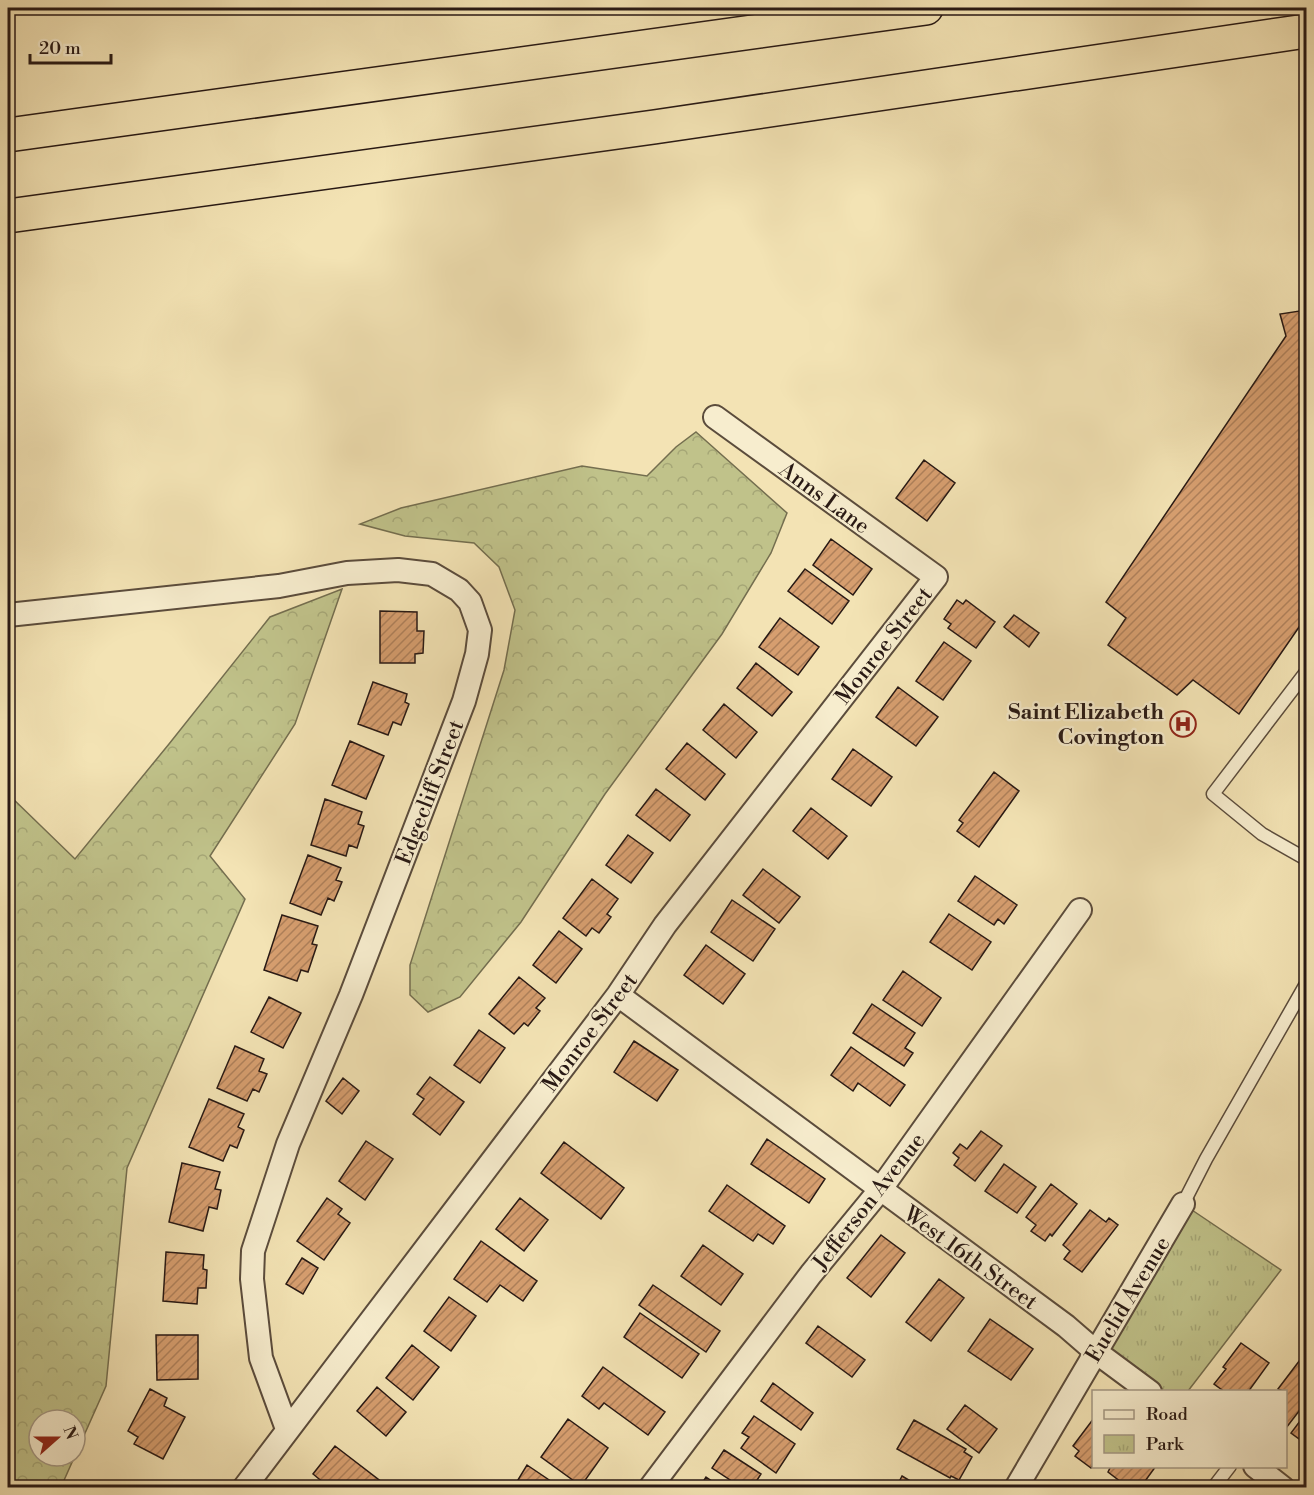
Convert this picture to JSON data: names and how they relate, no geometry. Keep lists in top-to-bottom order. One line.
{"streets":{"street":["Anns Lane","Monroe Street","Edgecliff Street","Jefferson Avenue","West 16th Street","Euclid Avenue"]},"crossings":[["Anns Lane","Monroe Street"],["Monroe Street","Edgecliff Street"],["Monroe Street","West 16th Street"],["Jefferson Avenue","West 16th Street"],["West 16th Street","Euclid Avenue"]],"places":{"hospital":["Saint Elizabeth Covington"]},"legend":["Road","Park"],"scale_bar":"20 m","north":"right"}
